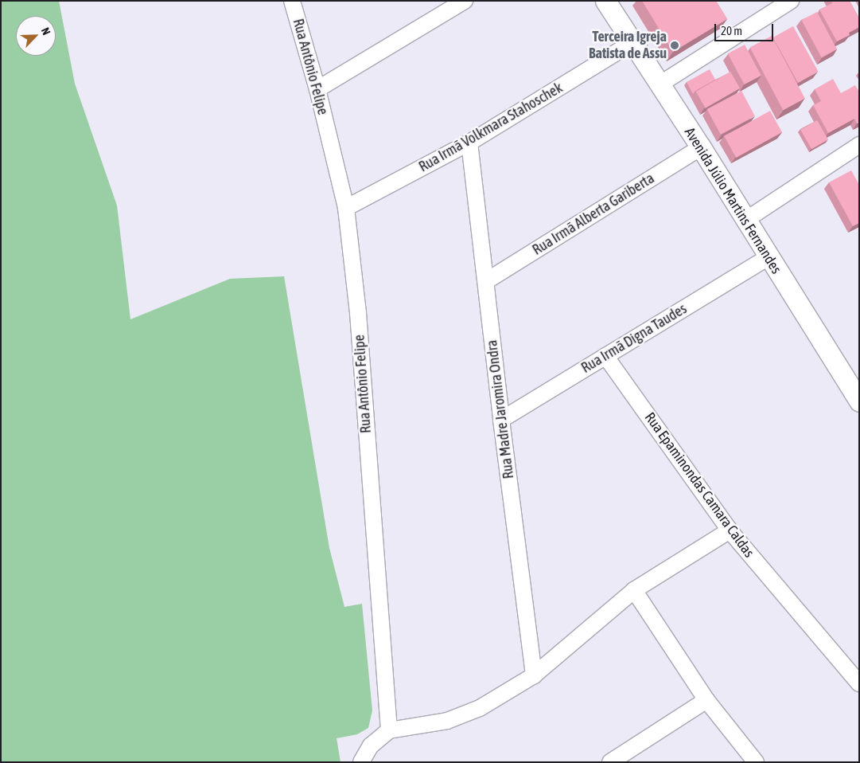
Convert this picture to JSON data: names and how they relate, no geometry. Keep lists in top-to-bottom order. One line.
{"streets":{"street":["Rua Antônio Felipe","Rua Irmã Volkmara Stahoschek","Avenida Júlio Martins Fernandes","Rua Irmã Alberta Gariberta","Rua Irmã Digna Taudes","Rua Madre Jaromira Ondra","Rua Epaminondas Camara Caldas"]},"crossings":[["Rua Antônio Felipe","Rua Irmã Volkmara Stahoschek"],["Rua Irmã Volkmara Stahoschek","Avenida Júlio Martins Fernandes"],["Rua Irmã Volkmara Stahoschek","Rua Madre Jaromira Ondra"],["Avenida Júlio Martins Fernandes","Rua Irmã Alberta Gariberta"],["Avenida Júlio Martins Fernandes","Rua Irmã Digna Taudes"],["Rua Irmã Alberta Gariberta","Rua Madre Jaromira Ondra"],["Rua Irmã Digna Taudes","Rua Madre Jaromira Ondra"],["Rua Irmã Digna Taudes","Rua Epaminondas Camara Caldas"]],"places":["Terceira Igreja Batista de Assu"],"scale_bar":"20 m","north":"top right"}
